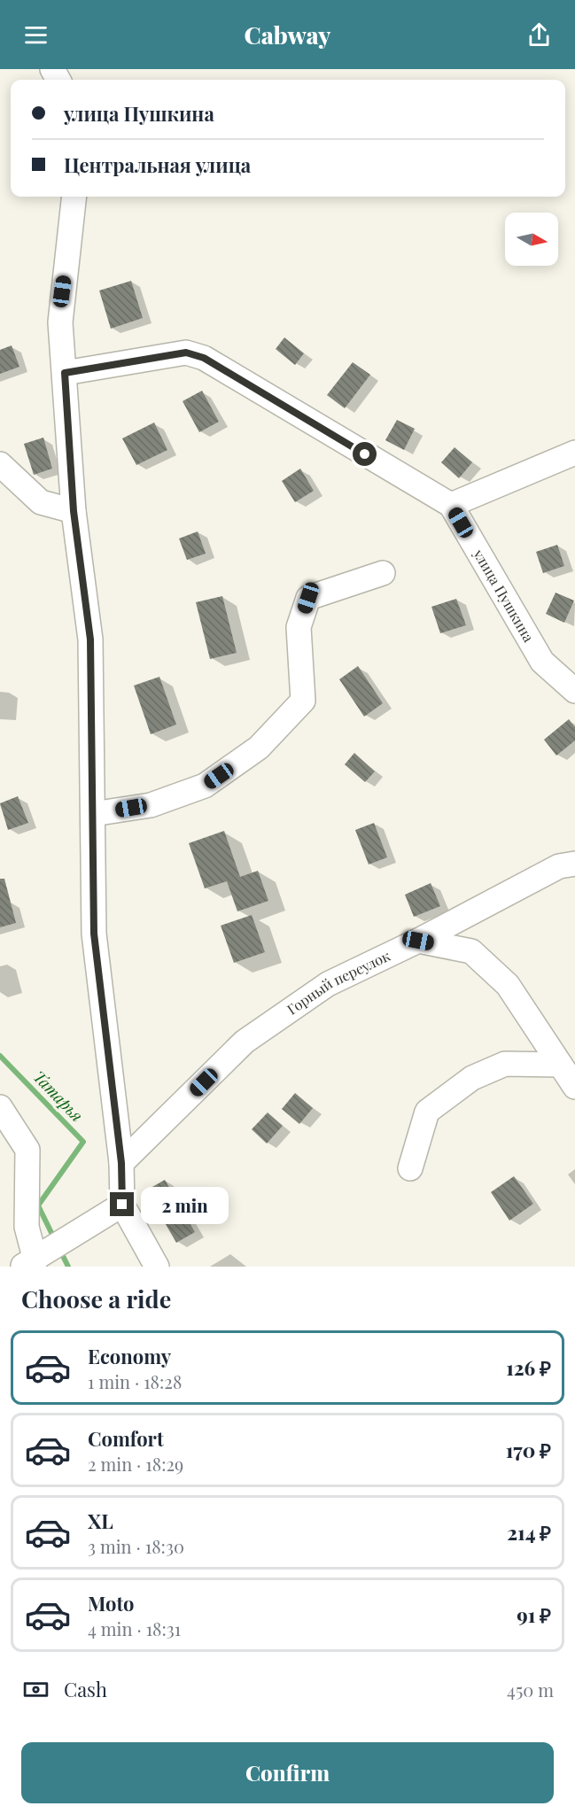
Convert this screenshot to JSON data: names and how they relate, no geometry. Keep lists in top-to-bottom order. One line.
{"streets":{"street":["улица Пушкина","Горный переулок"]},"water":["Татарья"],"north":"right","page":{"header":"Cabway","banner":["улица Пушкина","Центральная улица"],"bubble":"2 min","heading":"Choose a ride","list":[{"name":"Economy","note":"1 min · 18:28","value":"126 ₽"},{"name":"Comfort","note":"2 min · 18:29","value":"170 ₽"},{"name":"XL","note":"3 min · 18:30","value":"214 ₽"},{"name":"Moto","note":"4 min · 18:31","value":"91 ₽"}],"pay":["Cash","450 m"],"buttons":"Confirm"}}
